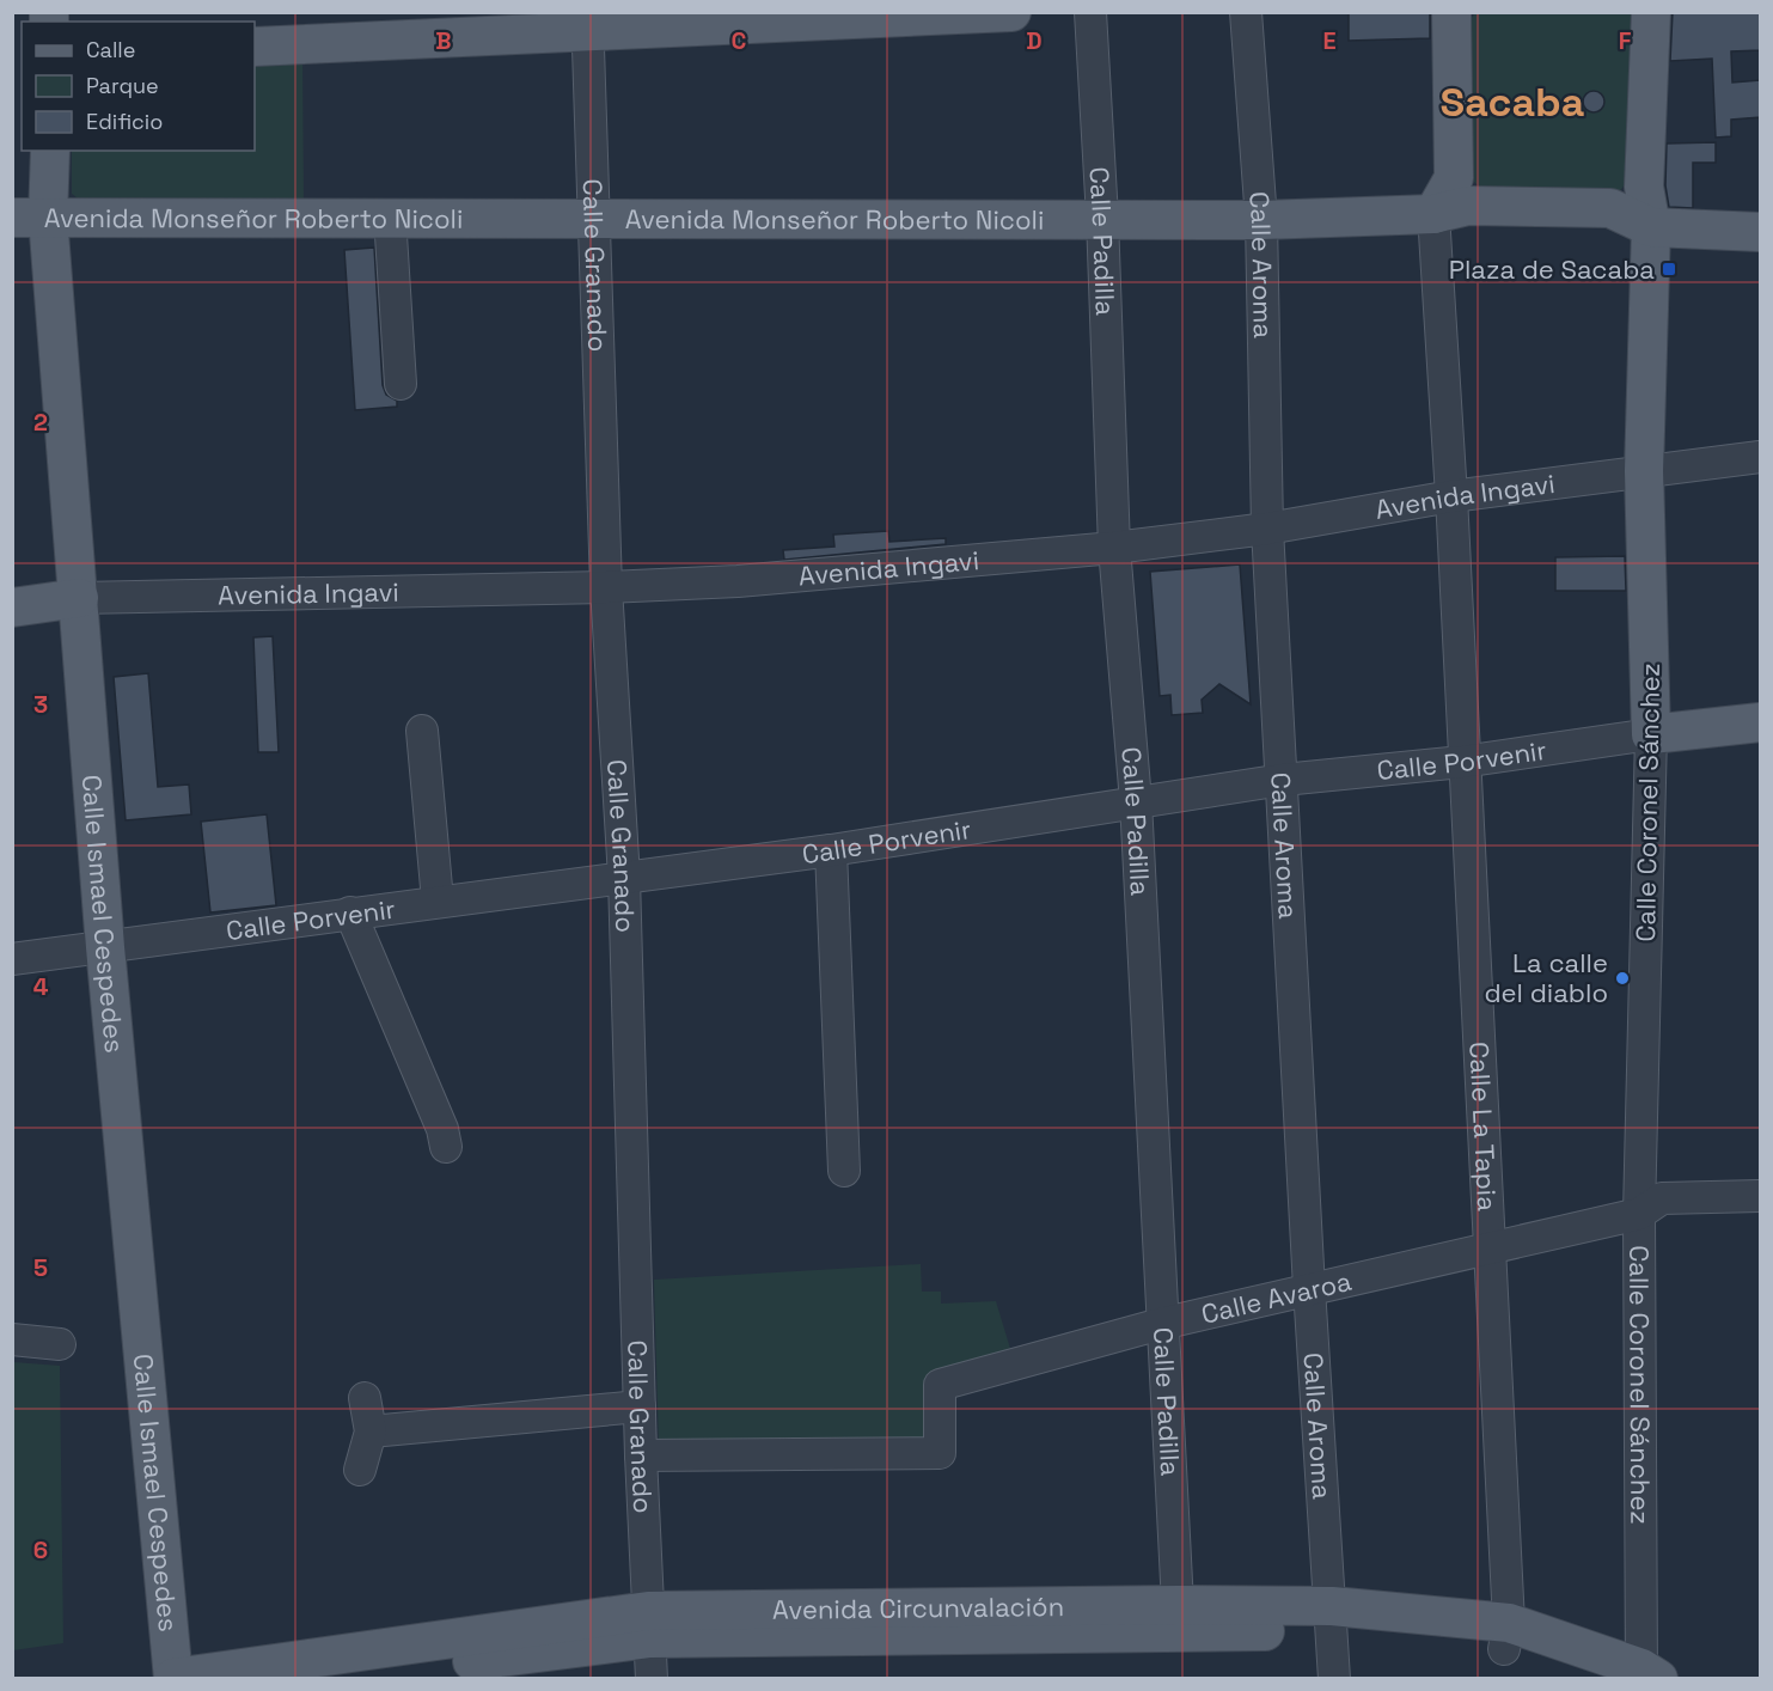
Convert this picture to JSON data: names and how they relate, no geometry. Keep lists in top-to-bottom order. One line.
{"streets":{"main road":["Avenida Monseñor Roberto Nicoli","Avenida Ingavi","Calle Porvenir","Calle Coronel Sánchez","Calle Ismael Cespedes","Avenida Circunvalación"],"street":["Calle Padilla","Calle Granado","Calle Aroma","Calle La Tapia","Calle Avaroa"]},"crossings":[["Avenida Monseñor Roberto Nicoli","Calle Padilla"],["Avenida Monseñor Roberto Nicoli","Calle Granado"],["Avenida Monseñor Roberto Nicoli","Calle Aroma"],["Avenida Monseñor Roberto Nicoli","Calle Coronel Sánchez"],["Avenida Monseñor Roberto Nicoli","Calle Ismael Cespedes"],["Avenida Monseñor Roberto Nicoli","Calle La Tapia"],["Calle Padilla","Avenida Ingavi"],["Calle Padilla","Calle Porvenir"],["Calle Padilla","Calle Avaroa"],["Calle Padilla","Avenida Circunvalación"],["Calle Granado","Avenida Ingavi"],["Calle Granado","Calle Porvenir"],["Calle Granado","Calle Avaroa"],["Calle Granado","Avenida Circunvalación"],["Calle Aroma","Avenida Ingavi"],["Calle Aroma","Calle Porvenir"],["Calle Aroma","Calle Avaroa"],["Calle Aroma","Avenida Circunvalación"],["Avenida Ingavi","Calle Coronel Sánchez"],["Avenida Ingavi","Calle Ismael Cespedes"],["Avenida Ingavi","Calle La Tapia"],["Calle Porvenir","Calle Coronel Sánchez"],["Calle Porvenir","Calle Ismael Cespedes"],["Calle Porvenir","Calle La Tapia"],["Calle Coronel Sánchez","Calle Avaroa"],["Calle Coronel Sánchez","Avenida Circunvalación"],["Calle Ismael Cespedes","Avenida Circunvalación"],["Calle La Tapia","Calle Avaroa"],["Calle La Tapia","Avenida Circunvalación"]],"districts":["Sacaba"],"places":{"transit":["Plaza de Sacaba"],"other":["La calle del diablo"]},"legend":["Calle","Parque","Edificio"],"grid":{"columns":["B","C","D","E","F"],"rows":["2","3","4","5","6"]}}
